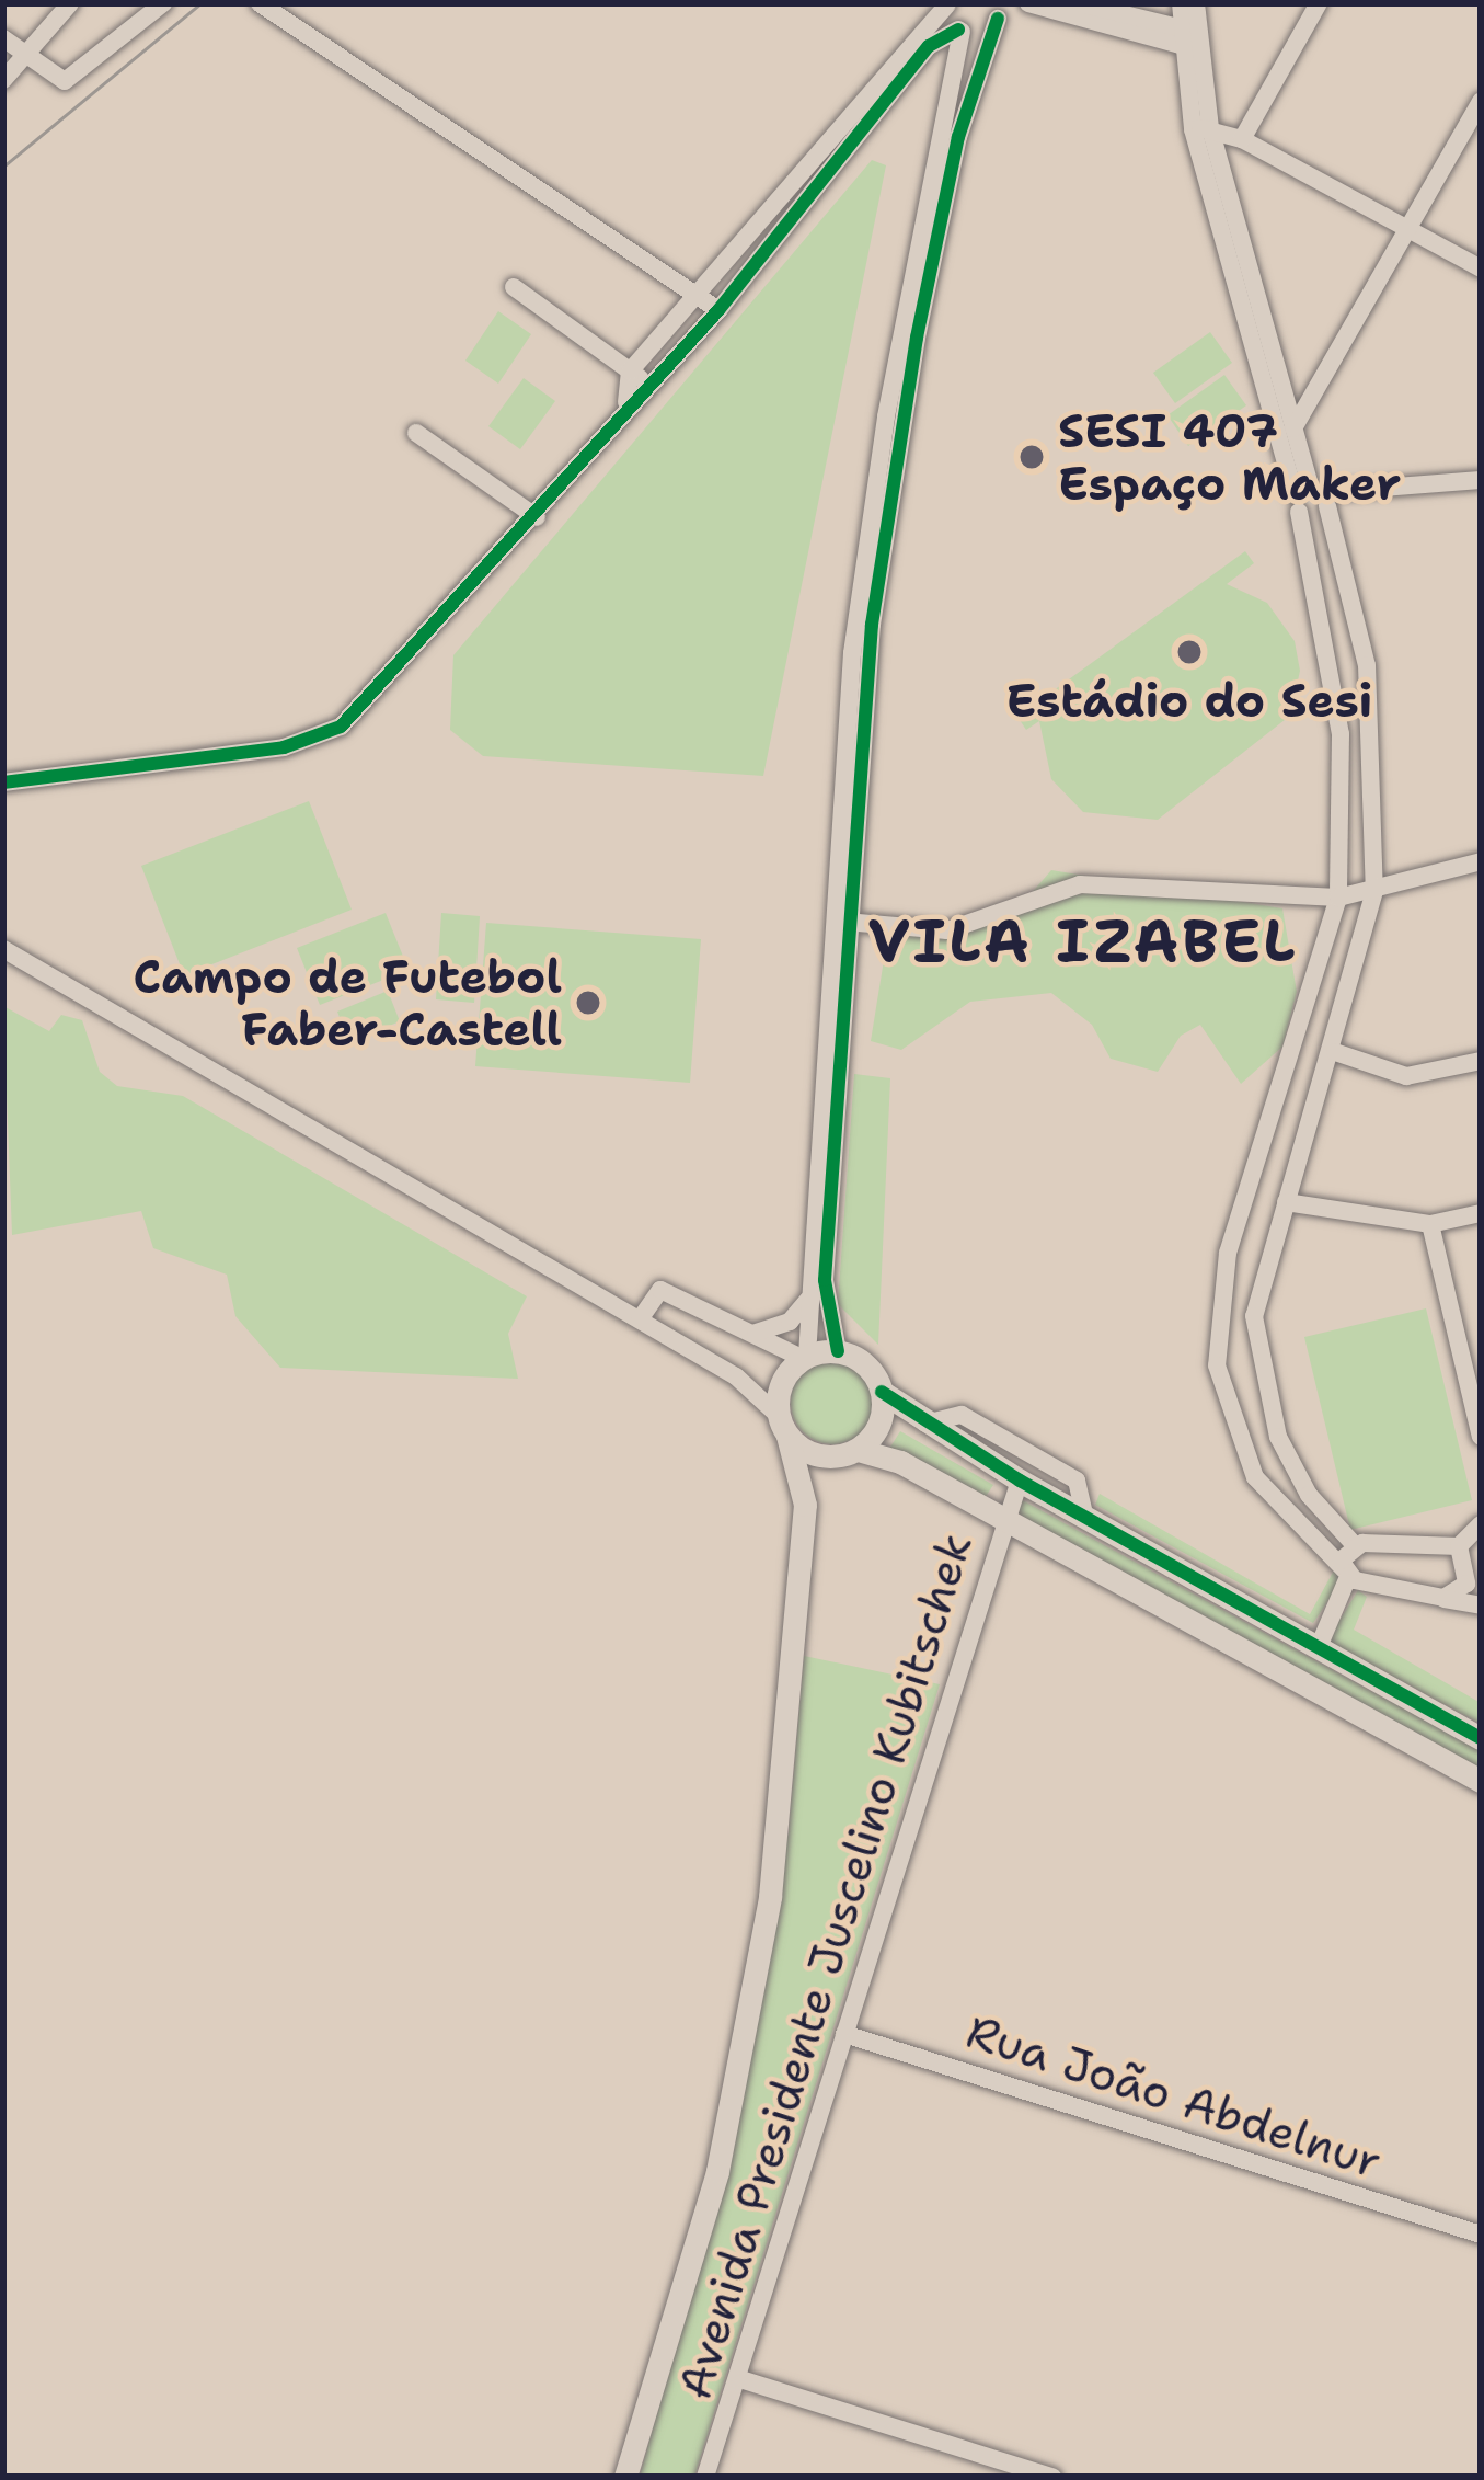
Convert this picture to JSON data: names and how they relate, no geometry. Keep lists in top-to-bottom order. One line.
{"streets":{"street":["Avenida Presidente Juscelino Kubitschek","Rua João Abdelnur"]},"crossings":[["Avenida Presidente Juscelino Kubitschek","Rua João Abdelnur"]],"districts":["VILA IZABEL"],"places":["SESI 407 Espaço Maker","Estádio do Sesi","Campo de Futebol Faber-Castell"]}
